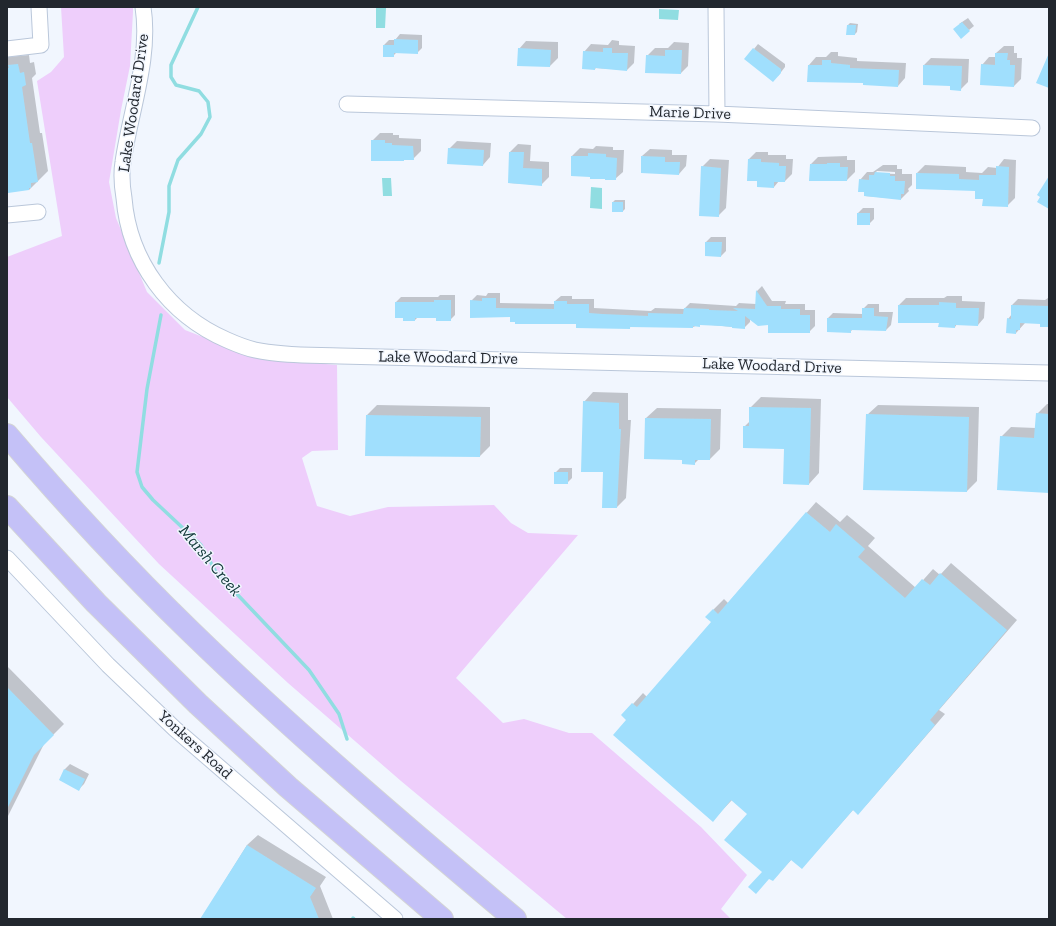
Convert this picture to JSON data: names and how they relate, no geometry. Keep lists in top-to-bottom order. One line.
{"streets":{"street":["Lake Woodard Drive","Marie Drive","Yonkers Road"]},"water":["Marsh Creek"]}
